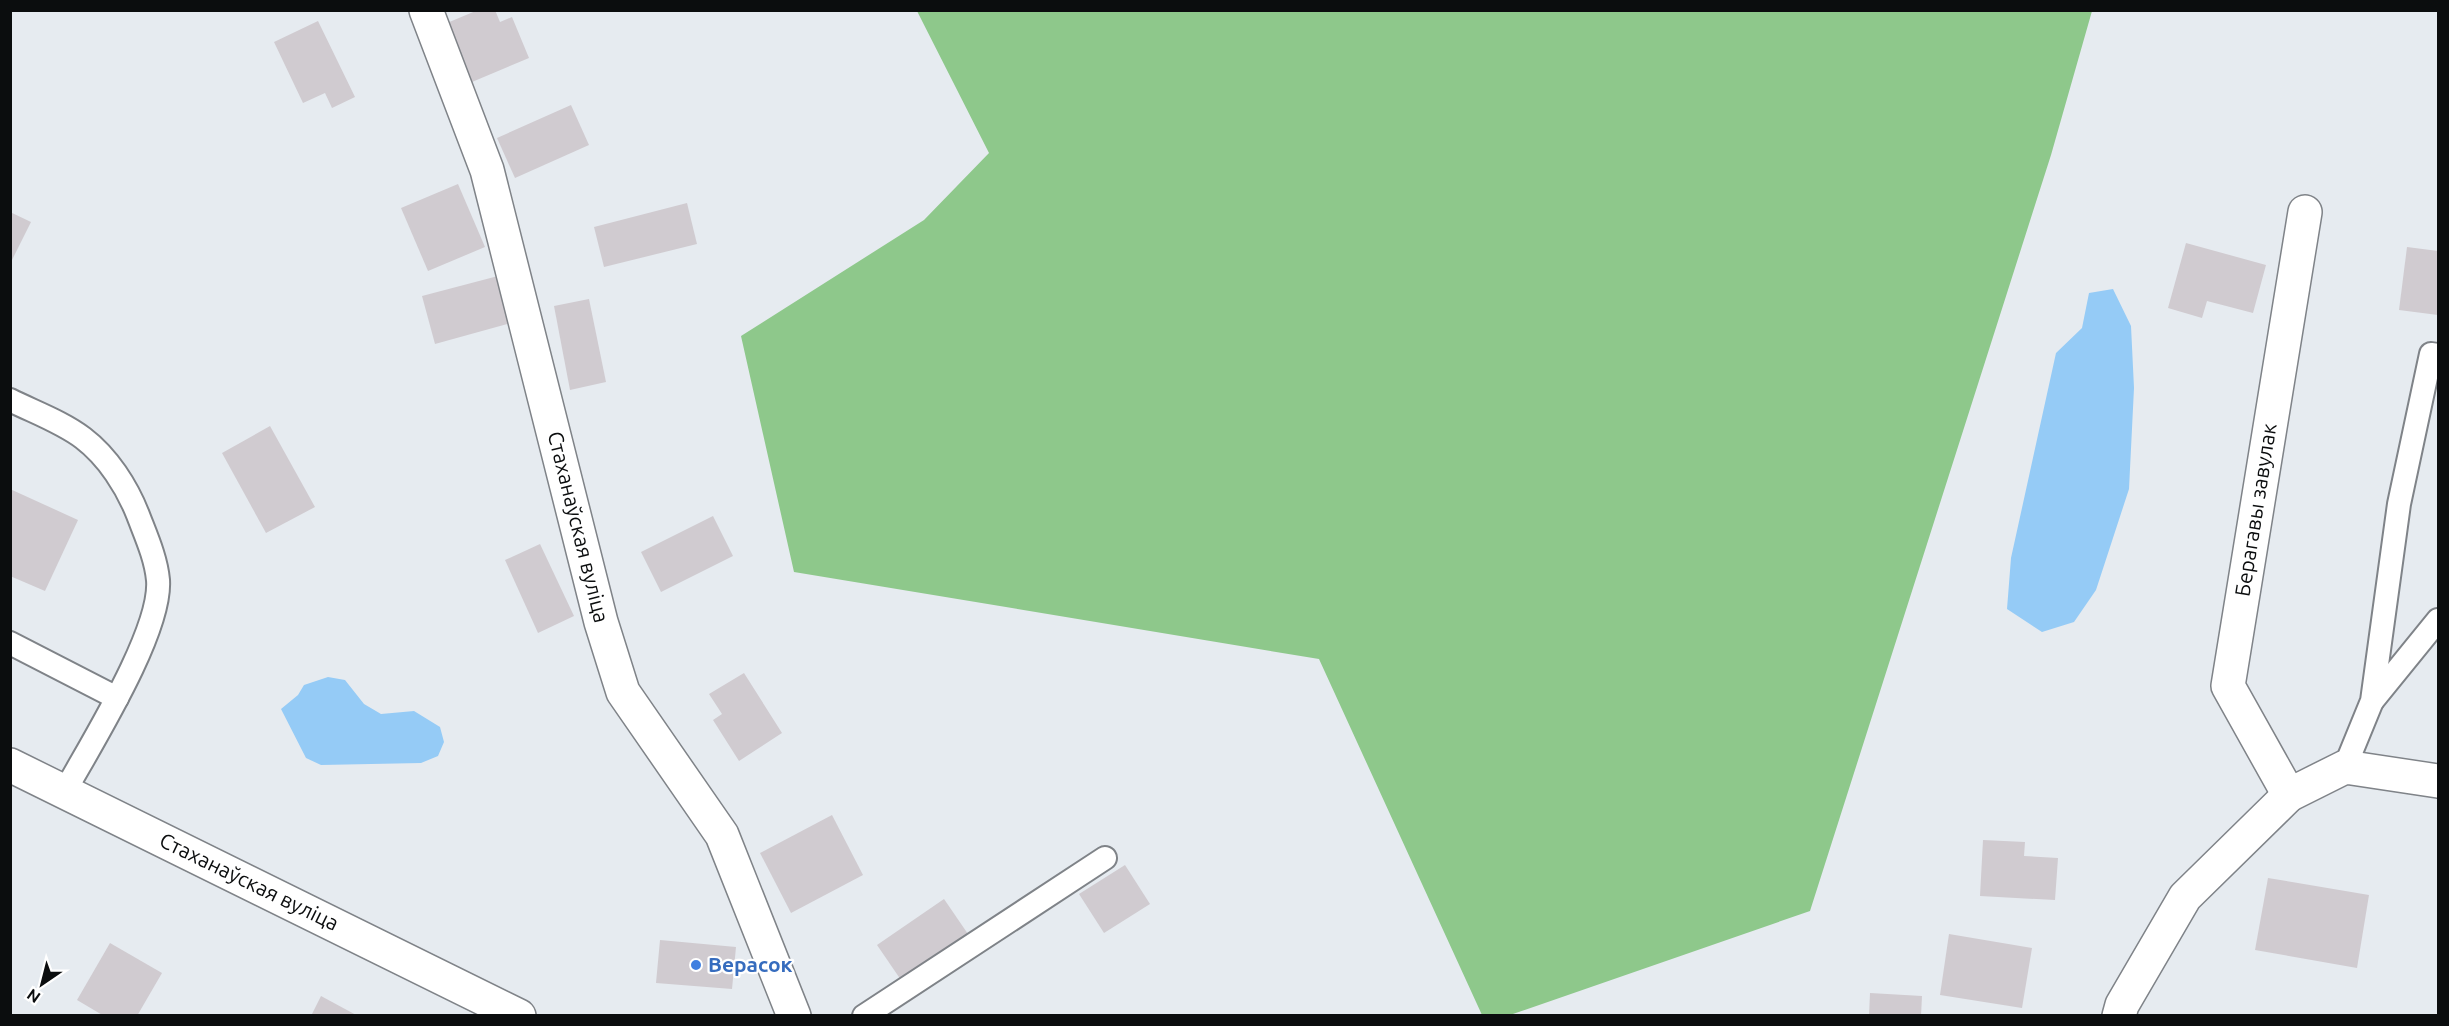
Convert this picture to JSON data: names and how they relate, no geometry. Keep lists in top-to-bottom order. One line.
{"streets":{"street":["Берагавы завулак","Стаханаўская вуліца"]},"places":["Верасок"],"north":"bottom left"}
